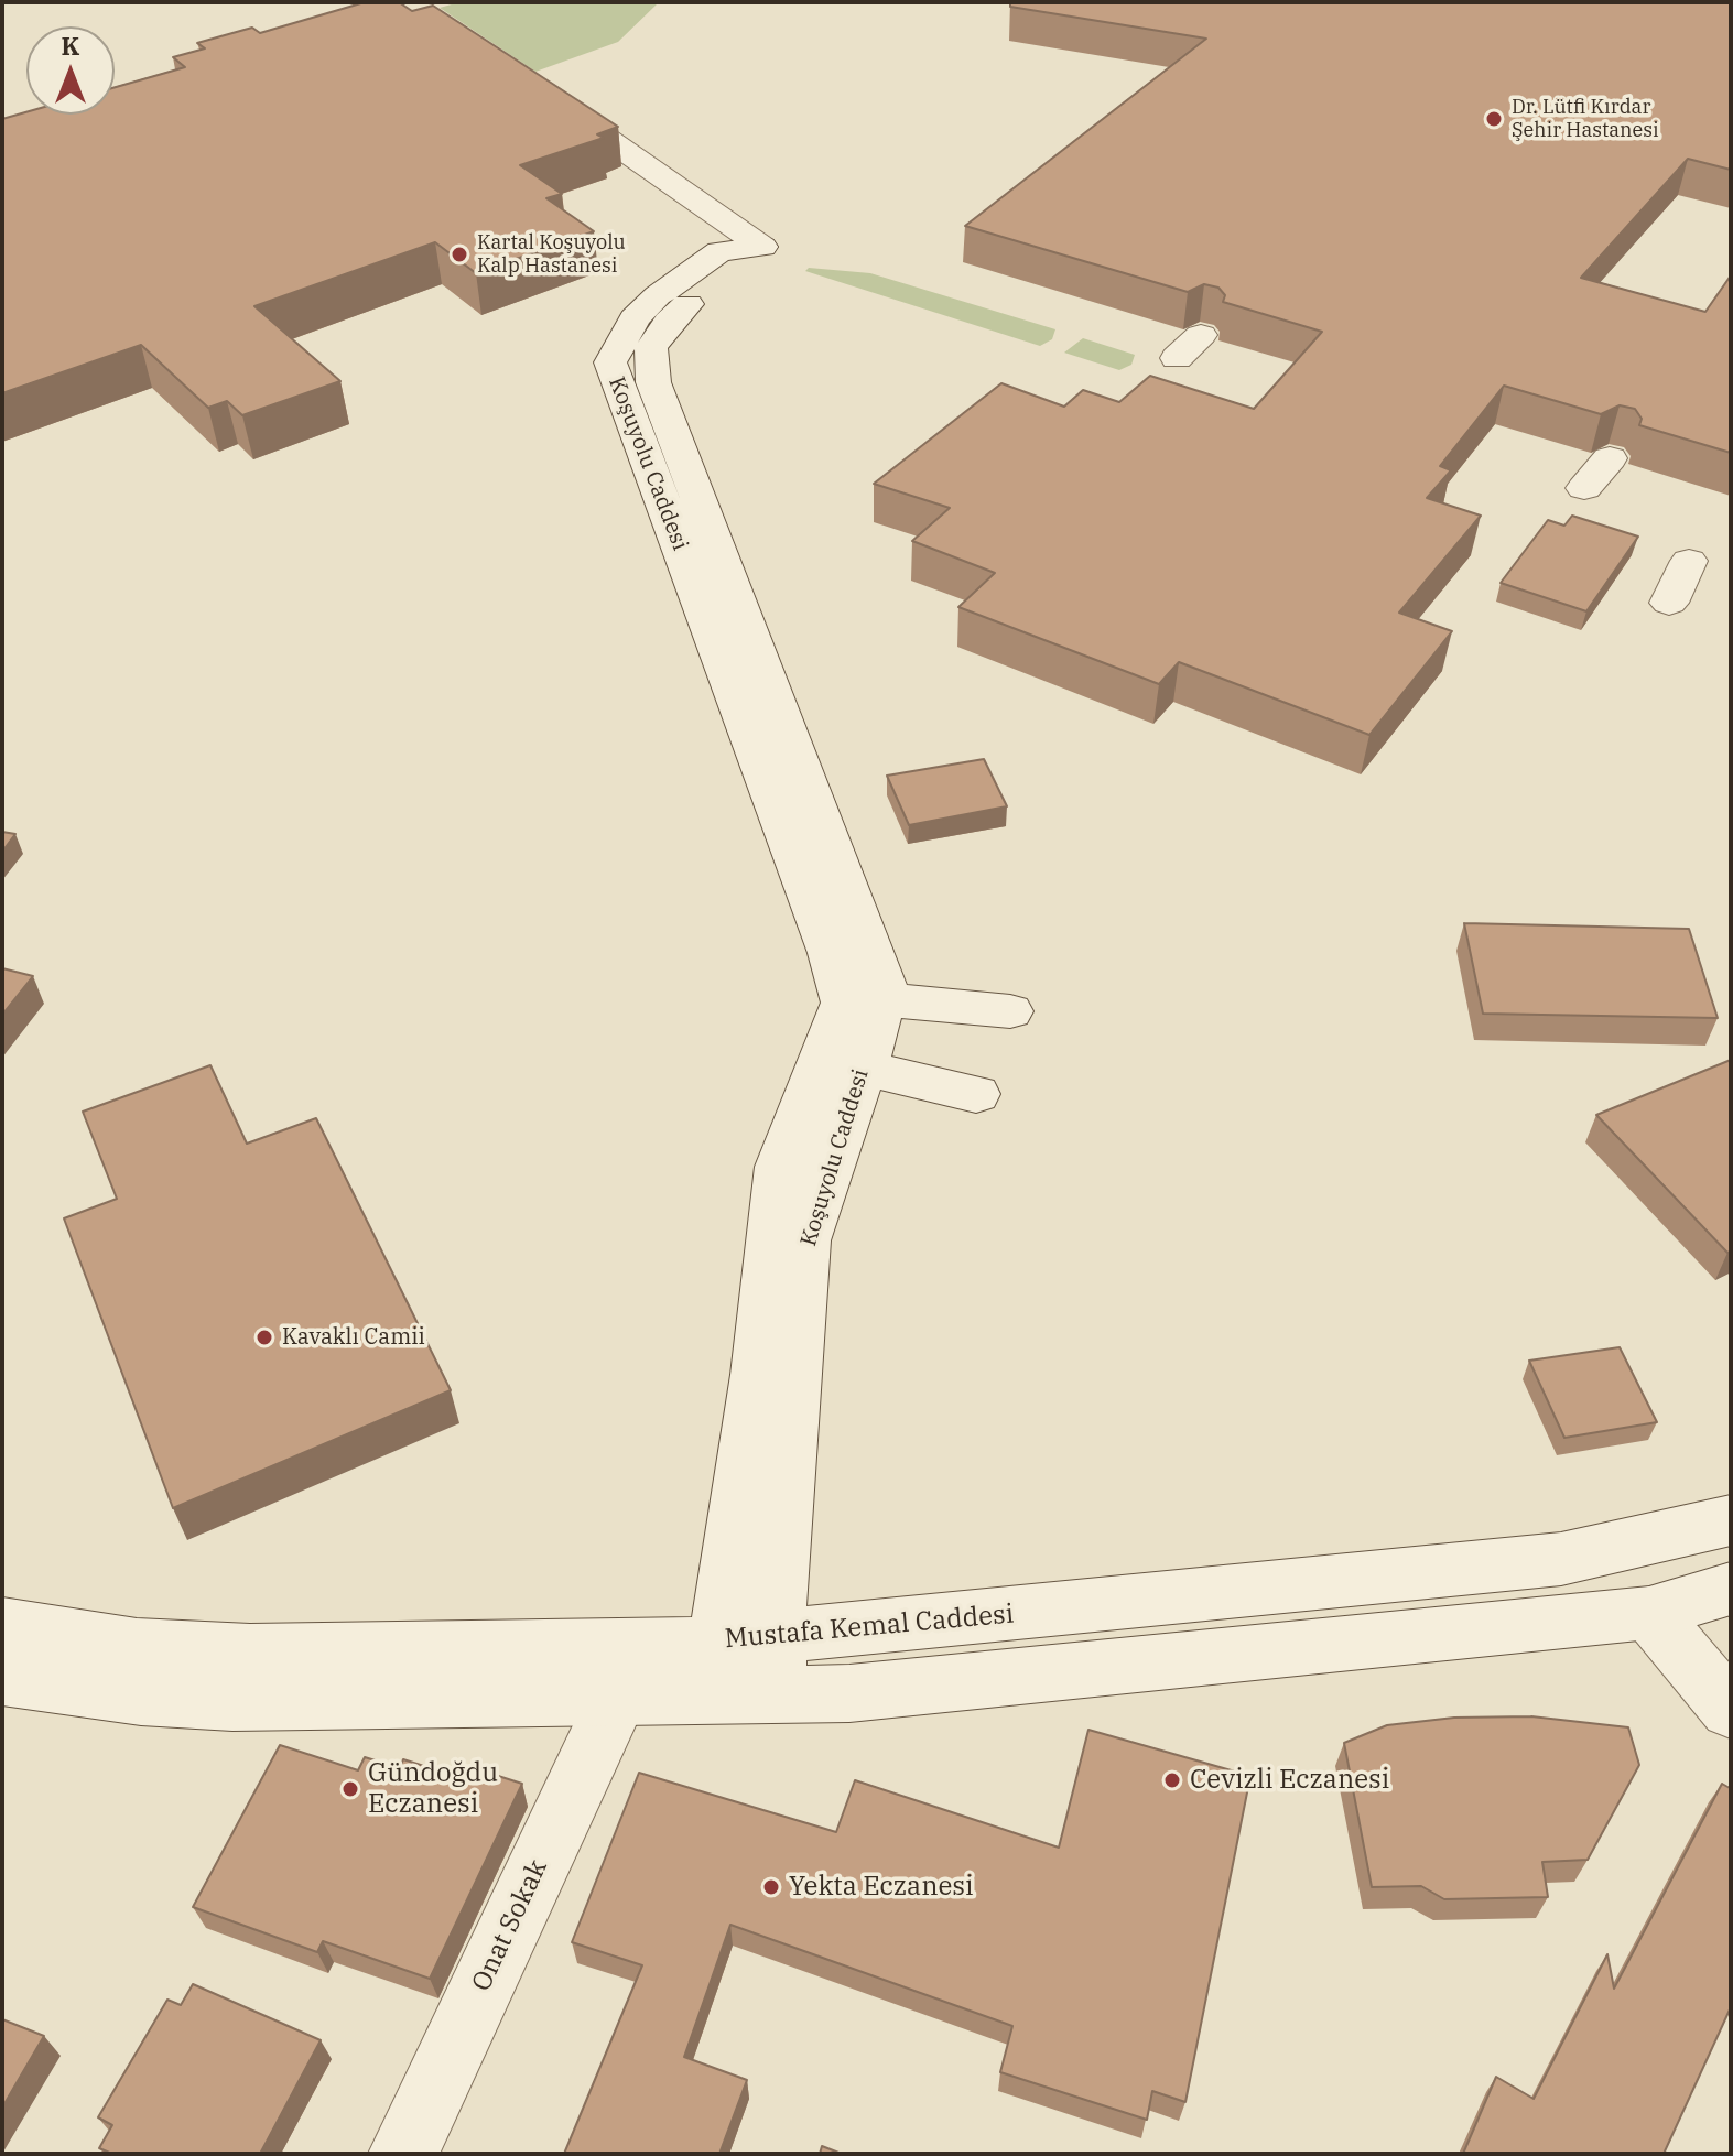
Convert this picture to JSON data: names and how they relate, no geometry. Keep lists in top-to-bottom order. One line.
{"streets":{"street":["Koşuyolu Caddesi","Mustafa Kemal Caddesi","Onat Sokak"]},"crossings":[["Koşuyolu Caddesi","Mustafa Kemal Caddesi"],["Mustafa Kemal Caddesi","Onat Sokak"]],"places":["Dr. Lütfi Kırdar Şehir Hastanesi","Kartal Koşuyolu Kalp Hastanesi","Kavaklı Camii","Cevizli Eczanesi","Gündoğdu Eczanesi","Yekta Eczanesi"],"north":"top"}
